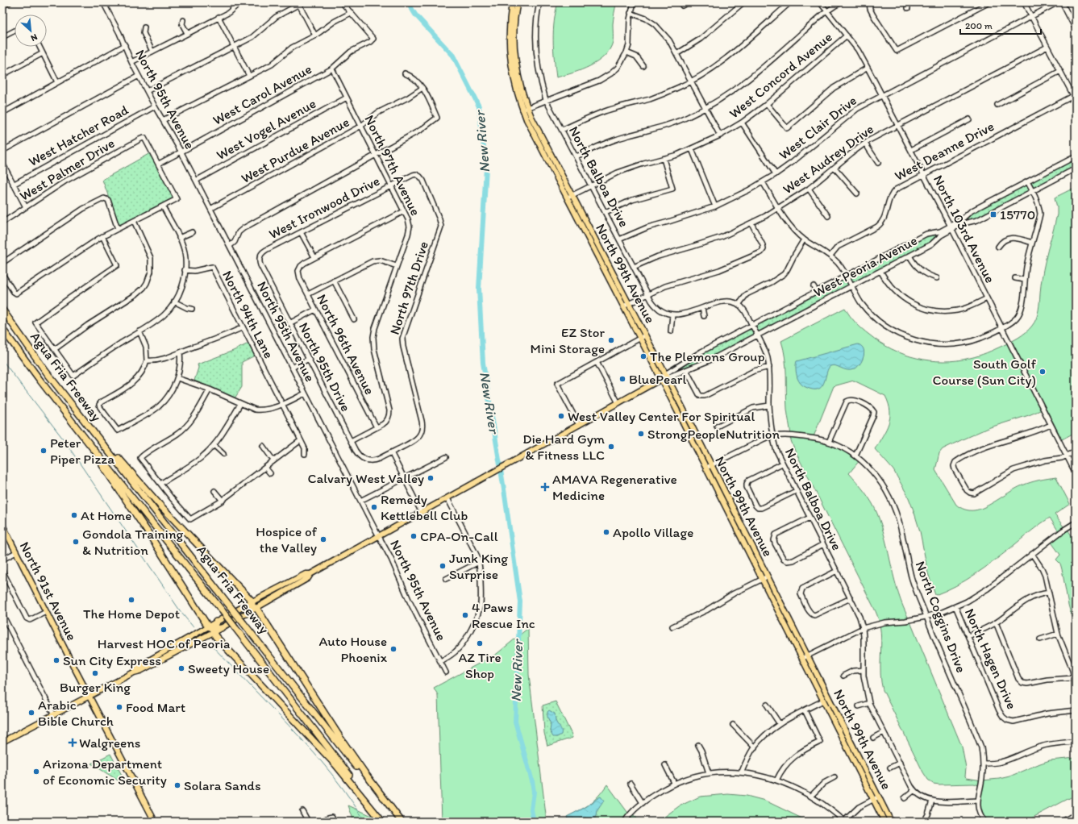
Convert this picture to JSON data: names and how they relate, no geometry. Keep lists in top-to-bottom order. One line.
{"streets":{"highway":["Agua Fria Freeway"],"main road":["West Peoria Avenue","North 99th Avenue","North 91st Avenue"],"street":["West Concord Avenue","West Carol Avenue","North 95th Avenue","West Clair Drive","West Vogel Avenue","West Hatcher Road","West Purdue Avenue","West Deanne Drive","West Audrey Drive","North 97th Avenue","West Palmer Drive","North Balboa Drive","West Ironwood Drive","North 103rd Avenue","North 97th Drive","North 94th Lane","North 96th Avenue","North 95th Drive","North Coggins Drive","North Hagen Drive"]},"crossings":[["West Concord Avenue","North Balboa Drive"],["West Concord Avenue","North 103rd Avenue"],["West Concord Avenue","North 99th Avenue"],["West Carol Avenue","North 95th Avenue"],["West Carol Avenue","North 97th Avenue"],["West Carol Avenue","West Palmer Drive"],["North 95th Avenue","West Vogel Avenue"],["North 95th Avenue","West Hatcher Road"],["North 95th Avenue","West Purdue Avenue"],["North 95th Avenue","West Peoria Avenue"],["West Clair Drive","North Balboa Drive"],["West Clair Drive","North 103rd Avenue"],["West Vogel Avenue","North 97th Avenue"],["West Purdue Avenue","North 97th Avenue"],["West Deanne Drive","North 103rd Avenue"],["West Audrey Drive","North Balboa Drive"],["West Audrey Drive","North 103rd Avenue"],["North 97th Avenue","West Ironwood Drive"],["North 97th Avenue","North 96th Avenue"],["North 97th Avenue","North 95th Drive"],["North Balboa Drive","West Peoria Avenue"],["North Balboa Drive","North Coggins Drive"],["West Ironwood Drive","North 97th Drive"],["West Ironwood Drive","North 95th Drive"],["North 103rd Avenue","West Peoria Avenue"],["West Peoria Avenue","North 99th Avenue"],["North 99th Avenue","North Coggins Drive"],["North 97th Drive","North 95th Drive"]],"water":["New River"],"places":{"transit":["15770"],"other":["EZ Stor Mini Storage","The Plemons Group","South Golf Course (Sun City)","BluePearl","West Valley Center For Spiritual","StrongPeopleNutrition","Die Hard Gym & Fitness LLC","Peter Piper Pizza","Calvary West Valley","Remedy Kettlebell Club","At Home","Apollo Village","CPA-On-Call","Hospice of the Valley","Gondola Training & Nutrition","Junk King Surprise","The Home Depot","4 Paws Rescue Inc","Harvest HOC of Peoria","AZ Tire Shop","Auto House Phoenix","Sun City Express","Sweety House","Burger King","Food Mart","Arabic Bible Church","Arizona Department of Economic Security","Solara Sands"],"health":["AMAVA Regenerative Medicine","Walgreens"]},"scale_bar":"200 m","north":"bottom right"}
